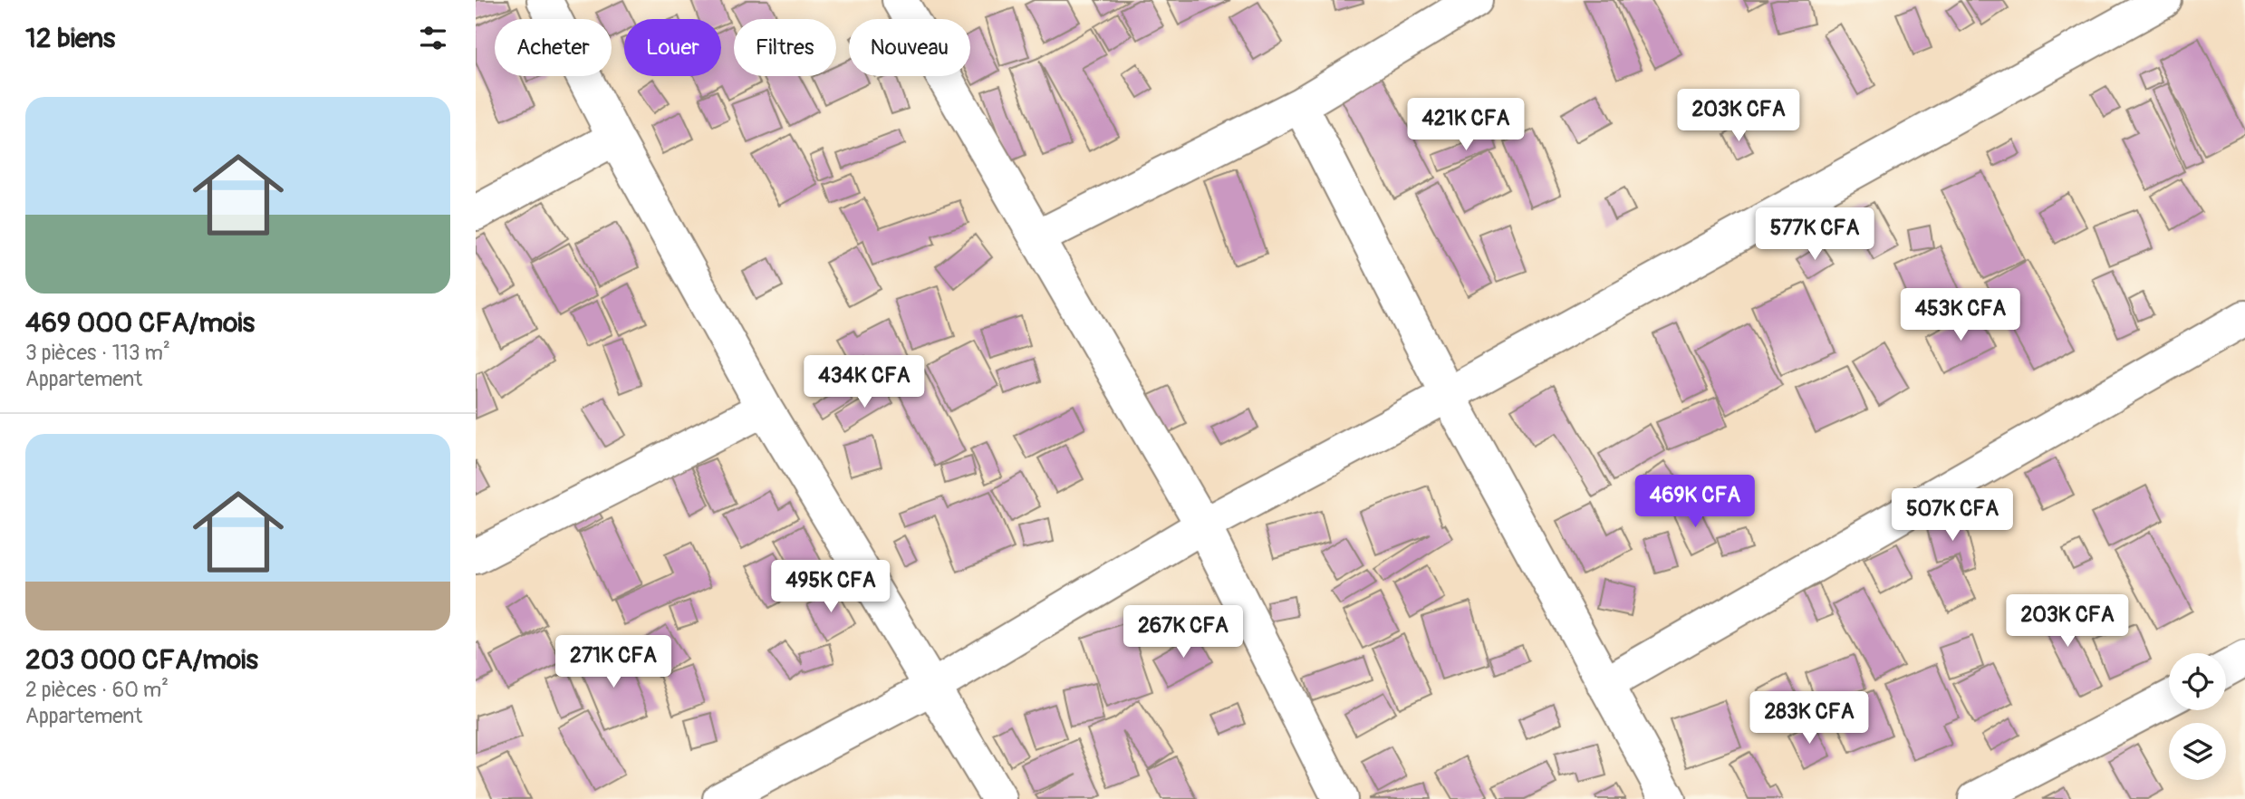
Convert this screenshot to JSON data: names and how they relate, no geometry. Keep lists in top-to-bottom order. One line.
{"page":{"heading":"12 biens","chip":["Acheter","Louer","Filtres","Nouveau"],"list":[{"name":"469 000 CFA/mois","note":"3 pièces · 113 m² · Appartement"},{"name":"203 000 CFA/mois","note":"2 pièces · 60 m² · Appartement"}],"price":["203K CFA","421K CFA","577K CFA","453K CFA","434K CFA","469K CFA","507K CFA","495K CFA","203K CFA","267K CFA","271K CFA","283K CFA"]}}
